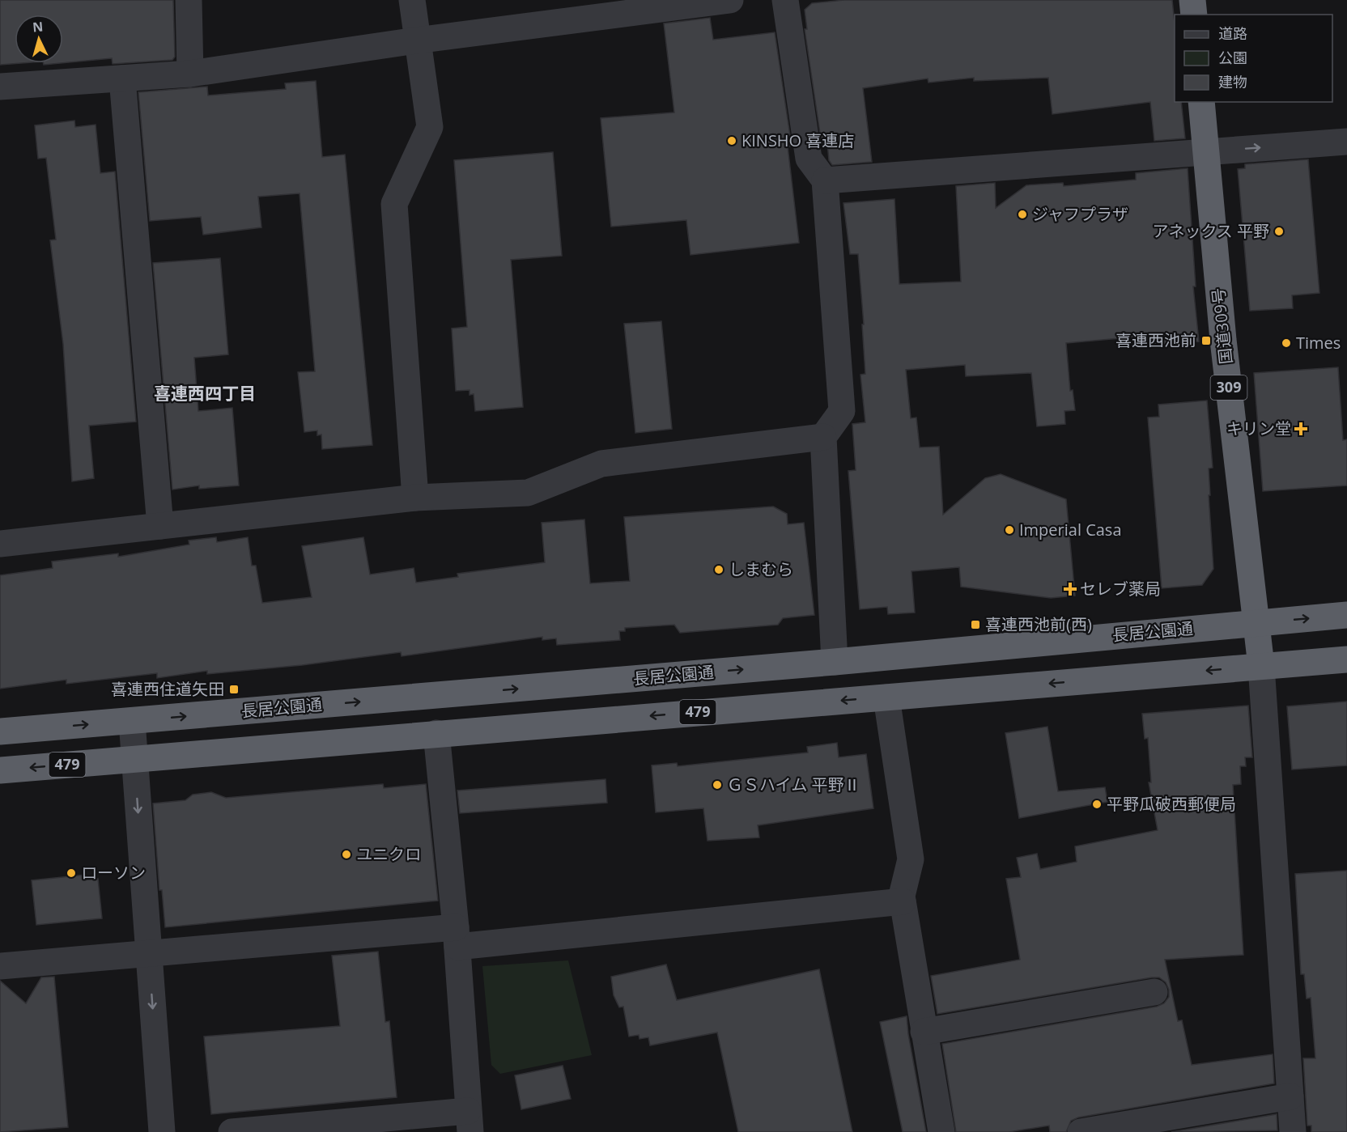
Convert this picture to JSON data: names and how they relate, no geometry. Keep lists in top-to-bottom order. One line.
{"streets":{"highway":["国道309号","309","長居公園通","479"]},"crossings":[["国道309号","長居公園通"],["国道309号","479"]],"districts":["喜連西四丁目"],"places":{"other":["KINSHO 喜連店","ジャフプラザ","アネックス 平野","Times","Imperial Casa","しまむら","ＧＳハイム 平野Ⅱ","平野瓜破西郵便局","ユニクロ","ローソン"],"transit":["喜連西池前","喜連西池前(西)","喜連西住道矢田"],"health":["キリン堂","セレブ薬局"]},"legend":["道路","公園","建物"],"north":"top"}
